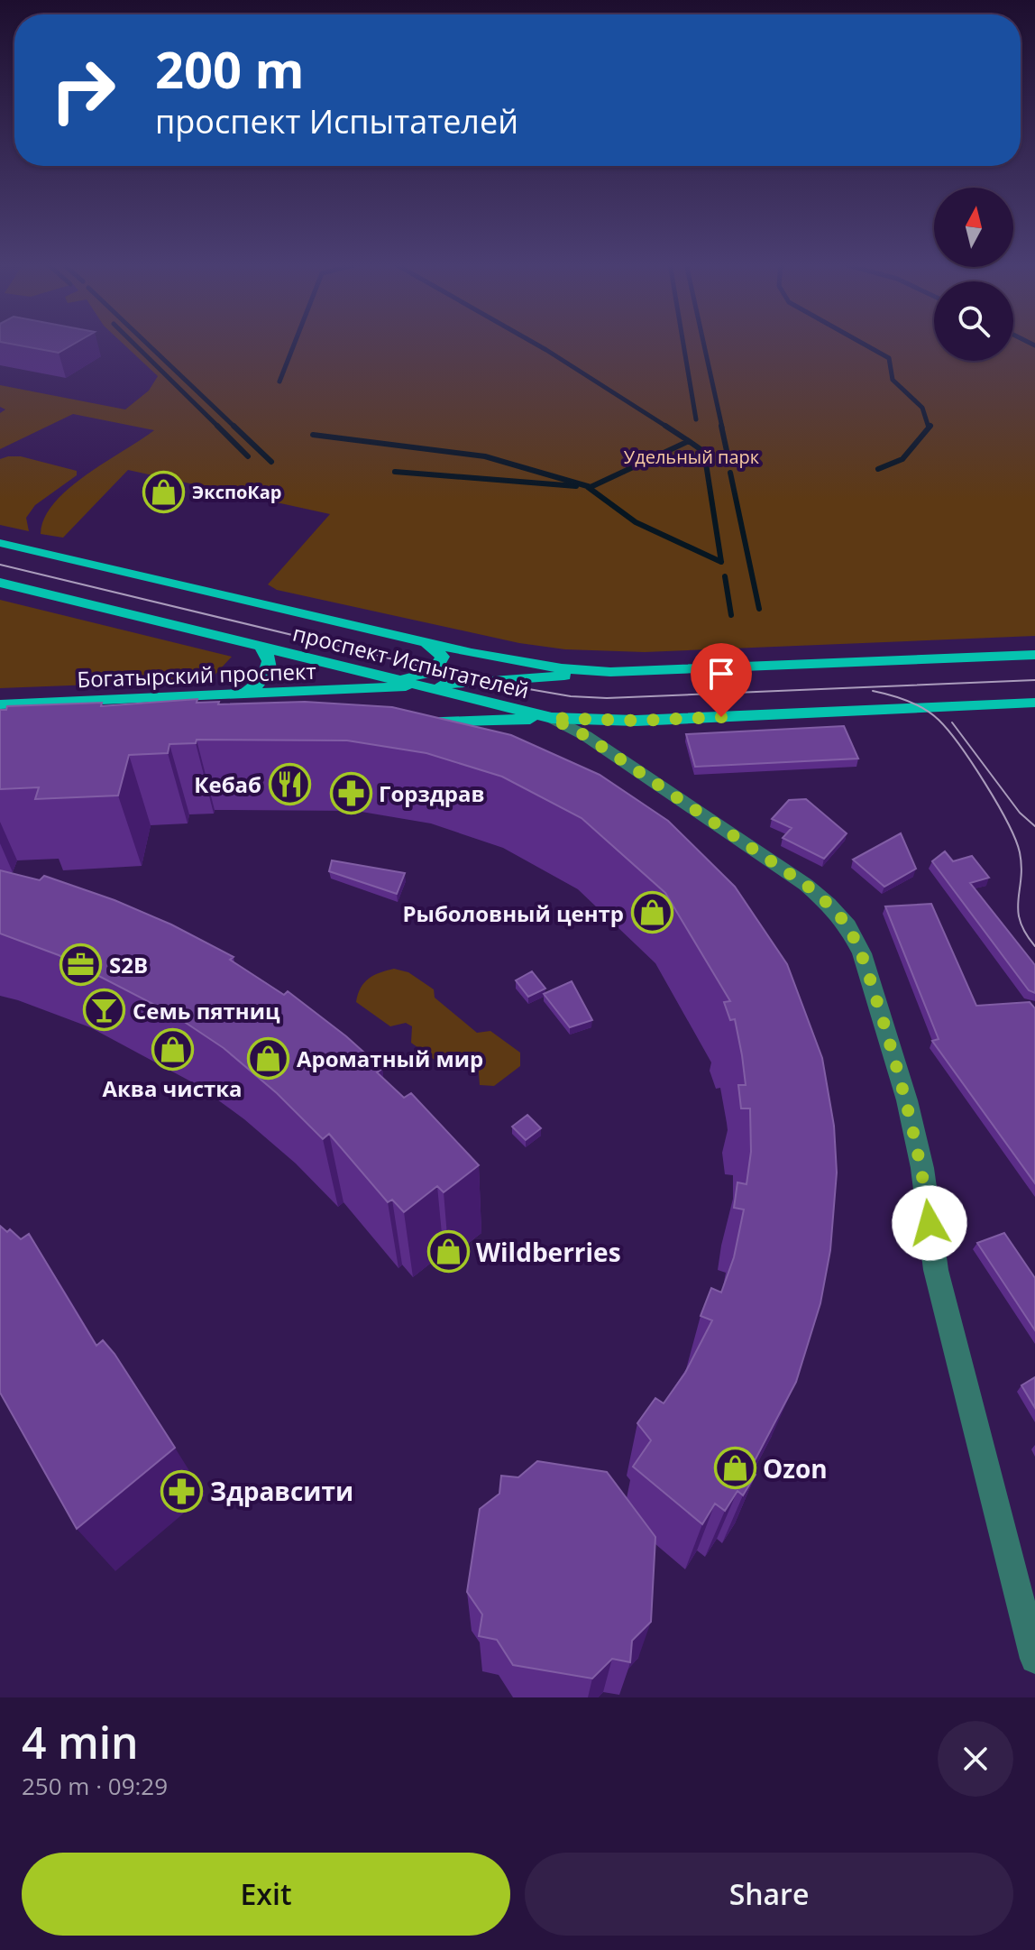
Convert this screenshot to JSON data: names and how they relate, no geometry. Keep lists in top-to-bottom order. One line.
{"streets":{"main road":["проспект Испытателей","Богатырский проспект"]},"crossings":[["проспект Испытателей","Богатырский проспект"]],"parks":["Удельный парк"],"places":{"shop":["ЭкспоКар","Рыболовный центр","Аква чистка","Ароматный мир","Wildberries","Ozon"],"restaurant":["Кебаб"],"pharmacy":["Горздрав","Здравсити"],"office":["S2B"],"bar":["Семь пятниц"]},"north":"top","page":{"turn":["200 m","проспект Испытателей"],"heading":["4 min","250 m · 09:29"],"buttons":["Exit","Share"]}}
